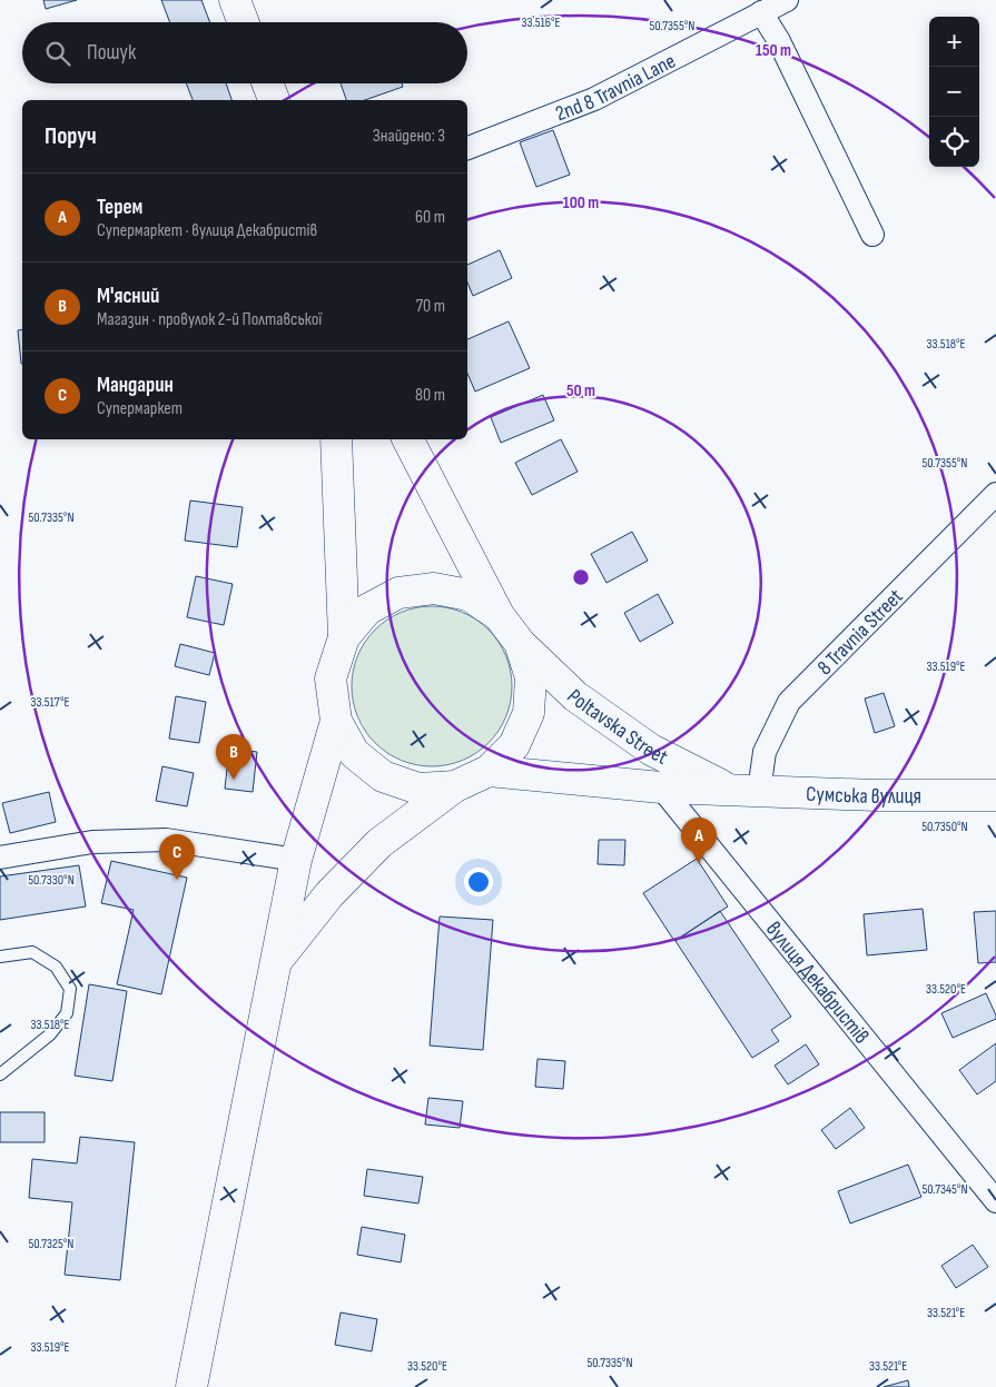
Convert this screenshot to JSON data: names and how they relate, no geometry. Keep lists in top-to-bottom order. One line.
{"streets":{"main road":["Poltavska Street","Сумська вулиця"],"street":["2nd 8 Travnia Lane","8 Travnia Street","вулиця Декабристів"]},"crossings":[["8 Travnia Street","Poltavska Street"],["8 Travnia Street","Сумська вулиця"],["Poltavska Street","Сумська вулиця"],["Сумська вулиця","вулиця Декабристів"]],"page":{"map_buttons":["+","−"],"search":"Пошук","heading":["Поруч","Знайдено: 3"],"list":[{"mark":"A","name":"Терем","note":"Супермаркет · вулиця Декабристів","value":"60 m"},{"mark":"B","name":"М'ясний","note":"Магазин · провулок 2-й Полтавської","value":"70 m"},{"mark":"C","name":"Мандарин","note":"Супермаркет","value":"80 m"}],"pins":["B","A","C"]},"coordinates":["33.516°E","50.7355°N","33.518°E","50.7335°N","33.519°E","33.517°E","50.7350°N","50.7330°N","33.520°E","50.7345°N","50.7325°N","33.521°E"],"rings":["150 m","100 m","50 m"]}
